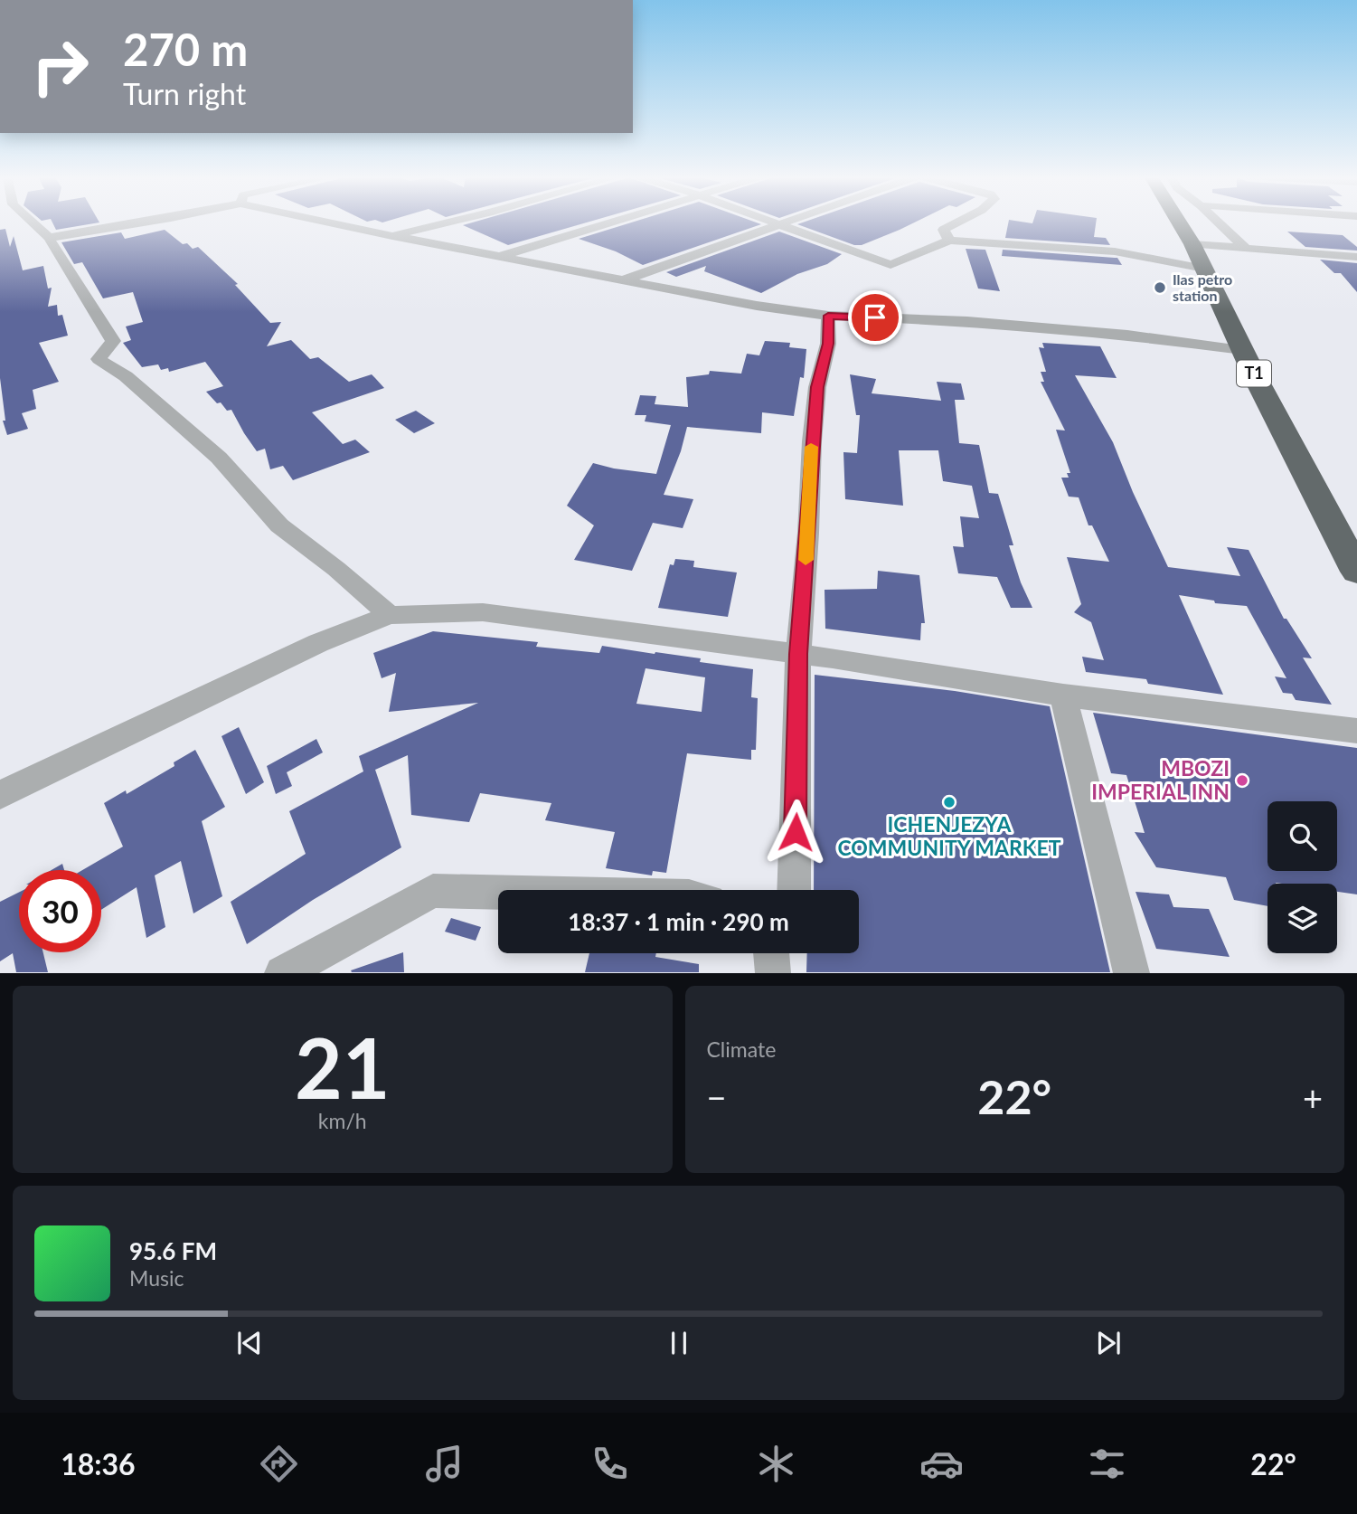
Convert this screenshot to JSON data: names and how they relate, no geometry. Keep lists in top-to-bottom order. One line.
{"streets":{"highway":["T1"]},"places":["Ilas petro station","MBOZI IMPERIAL INN","ICHENJEZYA COMMUNITY MARKET"],"page":{"turn":["270 m","Turn right"],"limit":"30","trip":"18:37 · 1 min · 290 m","tile":[["21","km/h"],"Climate"],"heat":["−","22°","+"],"song":["95.6 FM","Music"],"tabs":["18:36","22°"]}}
